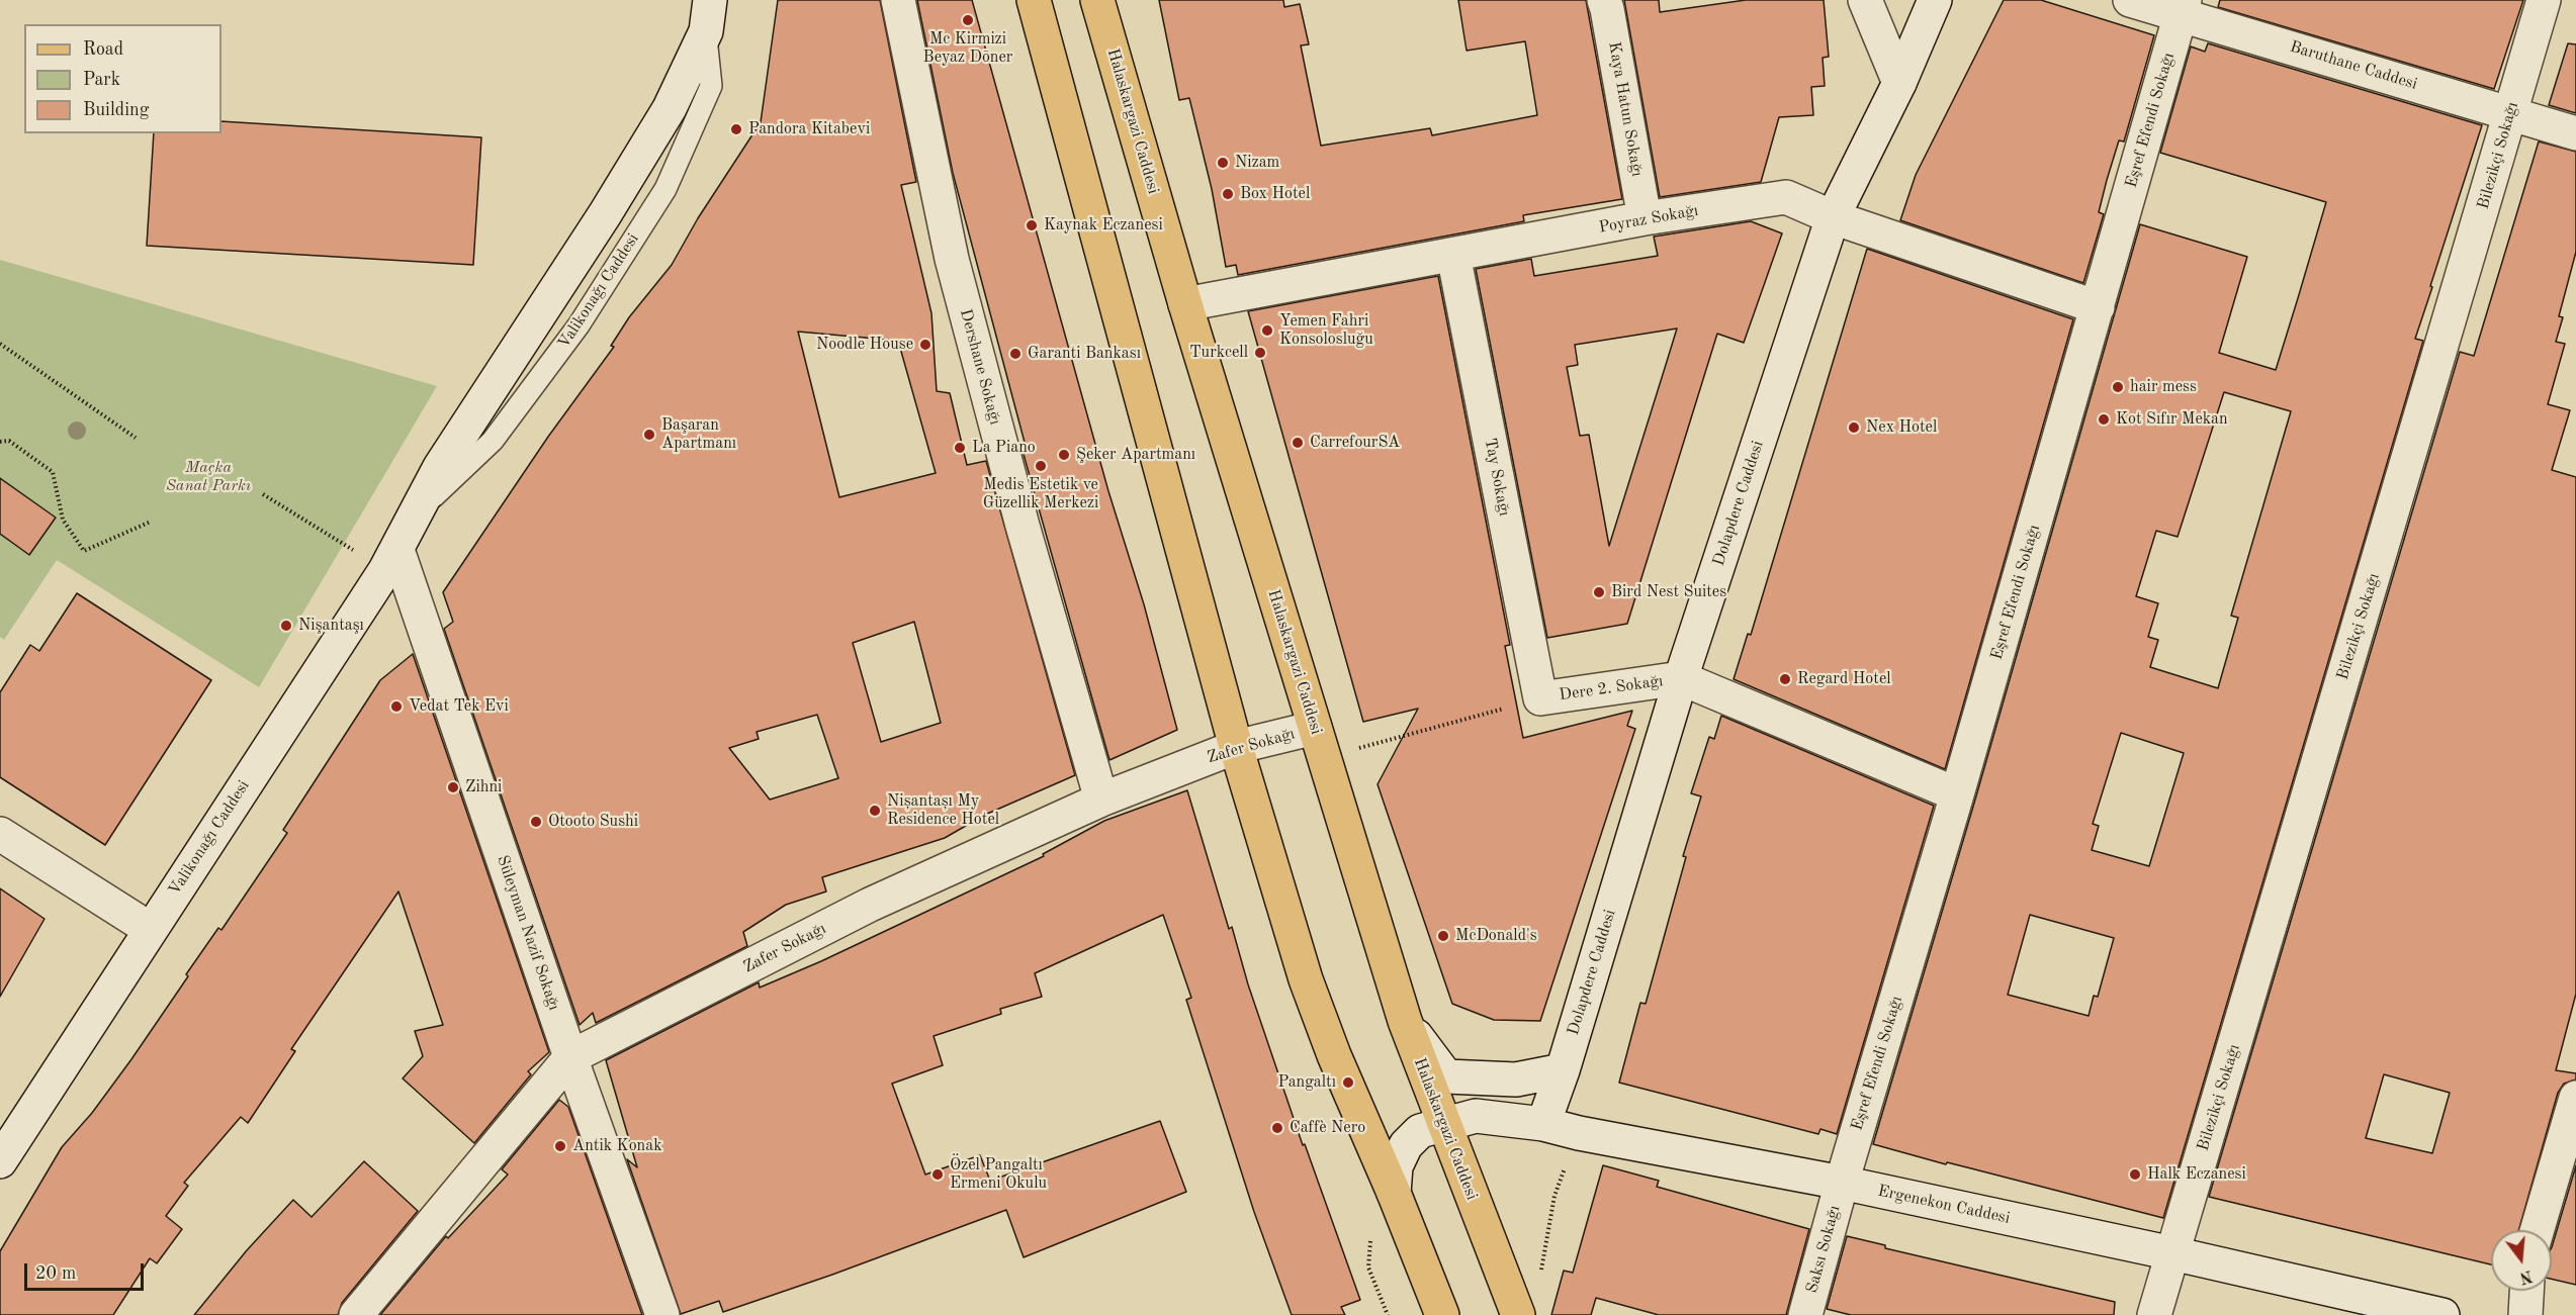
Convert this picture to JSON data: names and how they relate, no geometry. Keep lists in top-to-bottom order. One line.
{"streets":{"main road":["Halaskargazi Caddesi"],"street":["Baruthane Caddesi","Kaya Hatun Sokağı","Eşref Efendi Sokağı","Bilezikçi Sokağı","Poyraz Sokağı","Valikonağı Caddesi","Dershane Sokağı","Tay Sokağı","Dolapdere Caddesi","Dere 2. Sokağı","Zafer Sokağı","Süleyman Nazif Sokağı","Ergenekon Caddesi","Saksı Sokağı"]},"crossings":[["Baruthane Caddesi","Eşref Efendi Sokağı"],["Baruthane Caddesi","Bilezikçi Sokağı"],["Kaya Hatun Sokağı","Poyraz Sokağı"],["Eşref Efendi Sokağı","Poyraz Sokağı"],["Eşref Efendi Sokağı","Dere 2. Sokağı"],["Eşref Efendi Sokağı","Ergenekon Caddesi"],["Eşref Efendi Sokağı","Saksı Sokağı"],["Halaskargazi Caddesi","Poyraz Sokağı"],["Halaskargazi Caddesi","Dere 2. Sokağı"],["Halaskargazi Caddesi","Zafer Sokağı"],["Halaskargazi Caddesi","Ergenekon Caddesi"],["Bilezikçi Sokağı","Ergenekon Caddesi"],["Poyraz Sokağı","Tay Sokağı"],["Poyraz Sokağı","Dolapdere Caddesi"],["Valikonağı Caddesi","Süleyman Nazif Sokağı"],["Dershane Sokağı","Zafer Sokağı"],["Tay Sokağı","Dere 2. Sokağı"],["Dolapdere Caddesi","Dere 2. Sokağı"],["Dolapdere Caddesi","Ergenekon Caddesi"],["Dere 2. Sokağı","Zafer Sokağı"],["Zafer Sokağı","Süleyman Nazif Sokağı"],["Ergenekon Caddesi","Saksı Sokağı"]],"parks":["Maçka Sanat Parkı"],"places":["Mc Kirmizi Beyaz Dōner","Pandora Kitabevi","Nizam","Box Hotel","Kaynak Eczanesi","Yemen Fahri Konsolosluğu","Noodle House","Turkcell","Garanti Bankası","hair mess","Kot Sıfır Mekan","Nex Hotel","Başaran Apartmanı","CarrefourSA","La Piano","Şeker Apartmanı","Medis Estetik ve Güzellik Merkezi","Bird Nest Suites","Nişantaşı","Regard Hotel","Vedat Tek Evi","Zihni","Nișantașı My Residence Hotel","Otooto Sushi","McDonald's","Pangaltı","Caffè Nero","Antik Konak","Özel Pangaltı Ermeni Okulu","Halk Eczanesi"],"legend":["Road","Park","Building"],"scale_bar":"20 m","north":"bottom"}
